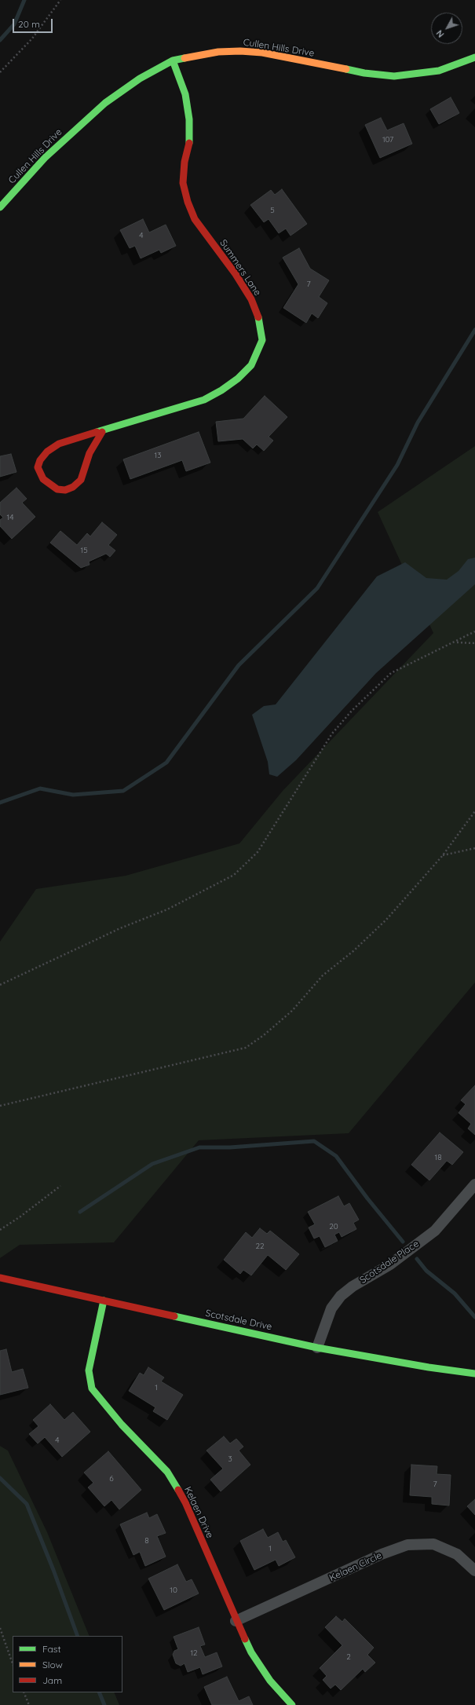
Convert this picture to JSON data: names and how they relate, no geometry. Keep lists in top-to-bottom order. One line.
{"streets":{"street":["Cullen Hills Drive","Summers Lane","Scotsdale Place","Scotsdale Drive","Kelaen Drive","Kelaen Circle"]},"crossings":[["Cullen Hills Drive","Summers Lane"],["Scotsdale Place","Scotsdale Drive"],["Scotsdale Drive","Kelaen Drive"],["Kelaen Drive","Kelaen Circle"]],"house_numbers":["107","5","4","7","13","14","15","18","20","22","1","4","3","6","7","8","1","10","12","2"],"legend":["Fast","Slow","Jam"],"scale_bar":"20 m","north":"bottom left"}
